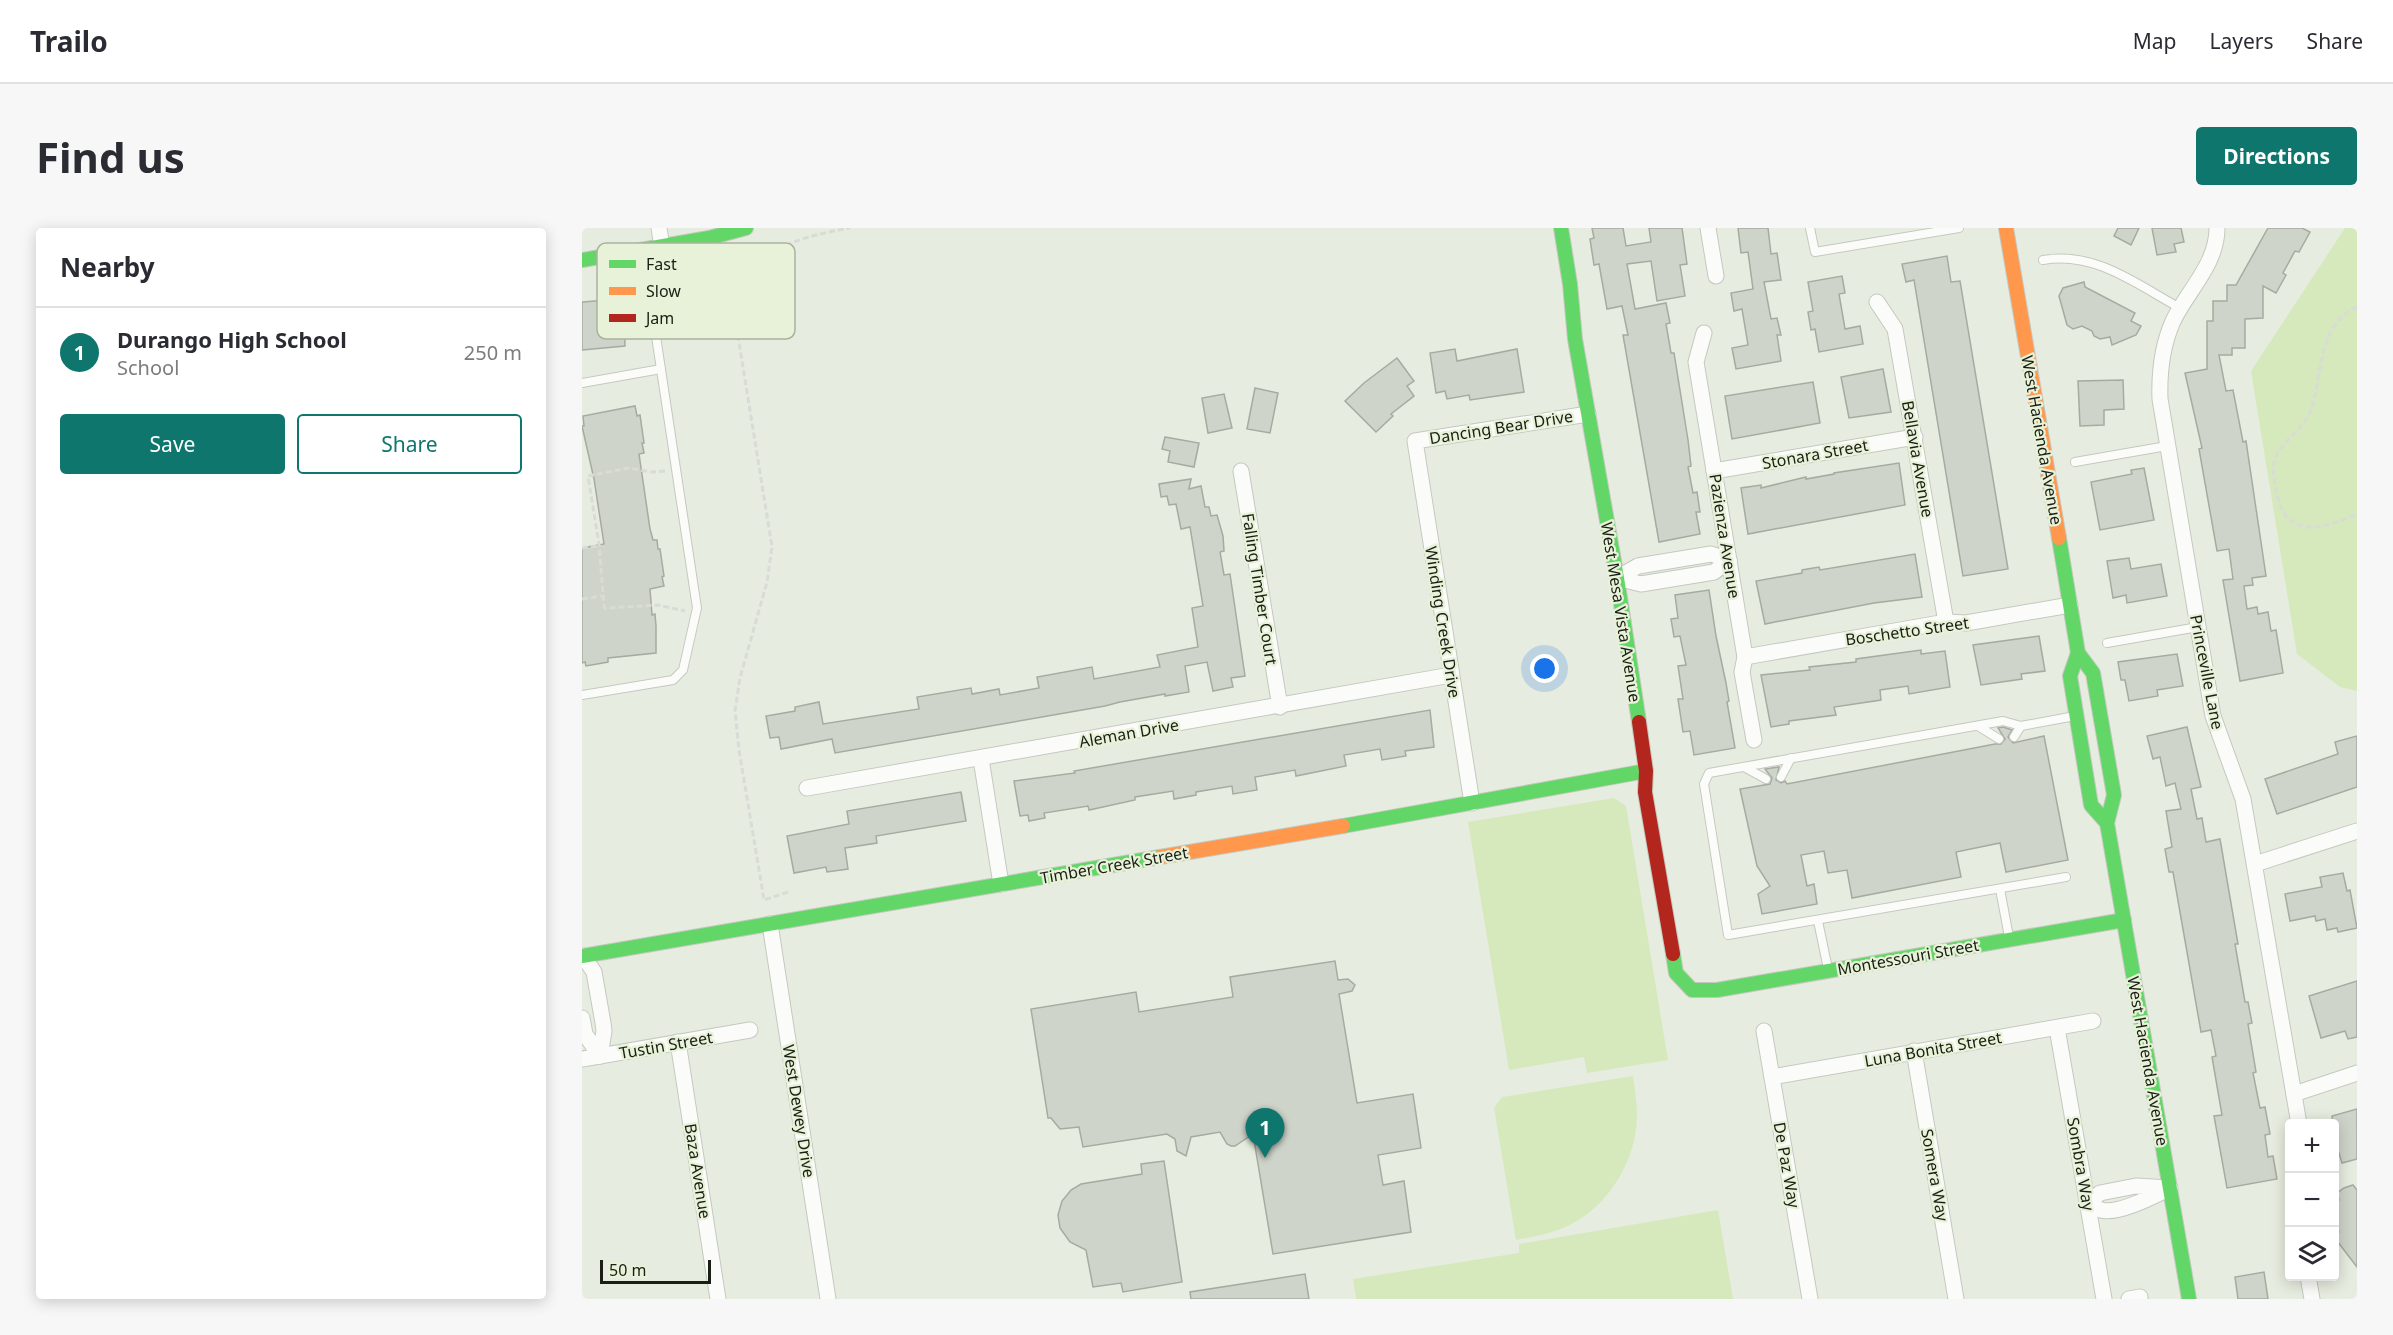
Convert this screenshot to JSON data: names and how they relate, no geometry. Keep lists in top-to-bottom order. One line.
{"streets":{"street":["Dancing Bear Drive","West Hacienda Avenue","Stonara Street","Bellavia Avenue","Pazienza Avenue","Falling Timber Court","West Mesa Vista Avenue","Winding Creek Drive","Boschetto Street","Princeville Lane","Aleman Drive","Timber Creek Street","Montessouri Street","Tustin Street","Luna Bonita Street","West Dewey Drive","Sombra Way","De Paz Way","Baza Avenue","Somera Way"]},"crossings":[["Dancing Bear Drive","West Mesa Vista Avenue"],["Dancing Bear Drive","Winding Creek Drive"],["West Hacienda Avenue","Boschetto Street"],["West Hacienda Avenue","Montessouri Street"],["Stonara Street","Bellavia Avenue"],["Stonara Street","Pazienza Avenue"],["Bellavia Avenue","Boschetto Street"],["Pazienza Avenue","Boschetto Street"],["Falling Timber Court","Aleman Drive"],["West Mesa Vista Avenue","Timber Creek Street"],["West Mesa Vista Avenue","Montessouri Street"],["Winding Creek Drive","Aleman Drive"],["Winding Creek Drive","Timber Creek Street"],["Timber Creek Street","West Dewey Drive"],["Tustin Street","Baza Avenue"],["Luna Bonita Street","Sombra Way"],["Luna Bonita Street","De Paz Way"],["Luna Bonita Street","Somera Way"]],"legend":["Fast","Slow","Jam"],"scale_bar":"50 m","page":{"header":"Trailo","nav":["Map","Layers","Share"],"buttons":["Directions",["Save","Share"]],"title":"Find us","heading":"Nearby","list":[{"mark":"1","name":"Durango High School","note":"School","value":"250 m"}],"pins":"1","map_buttons":["+","−"],"scale":"50 m"}}
